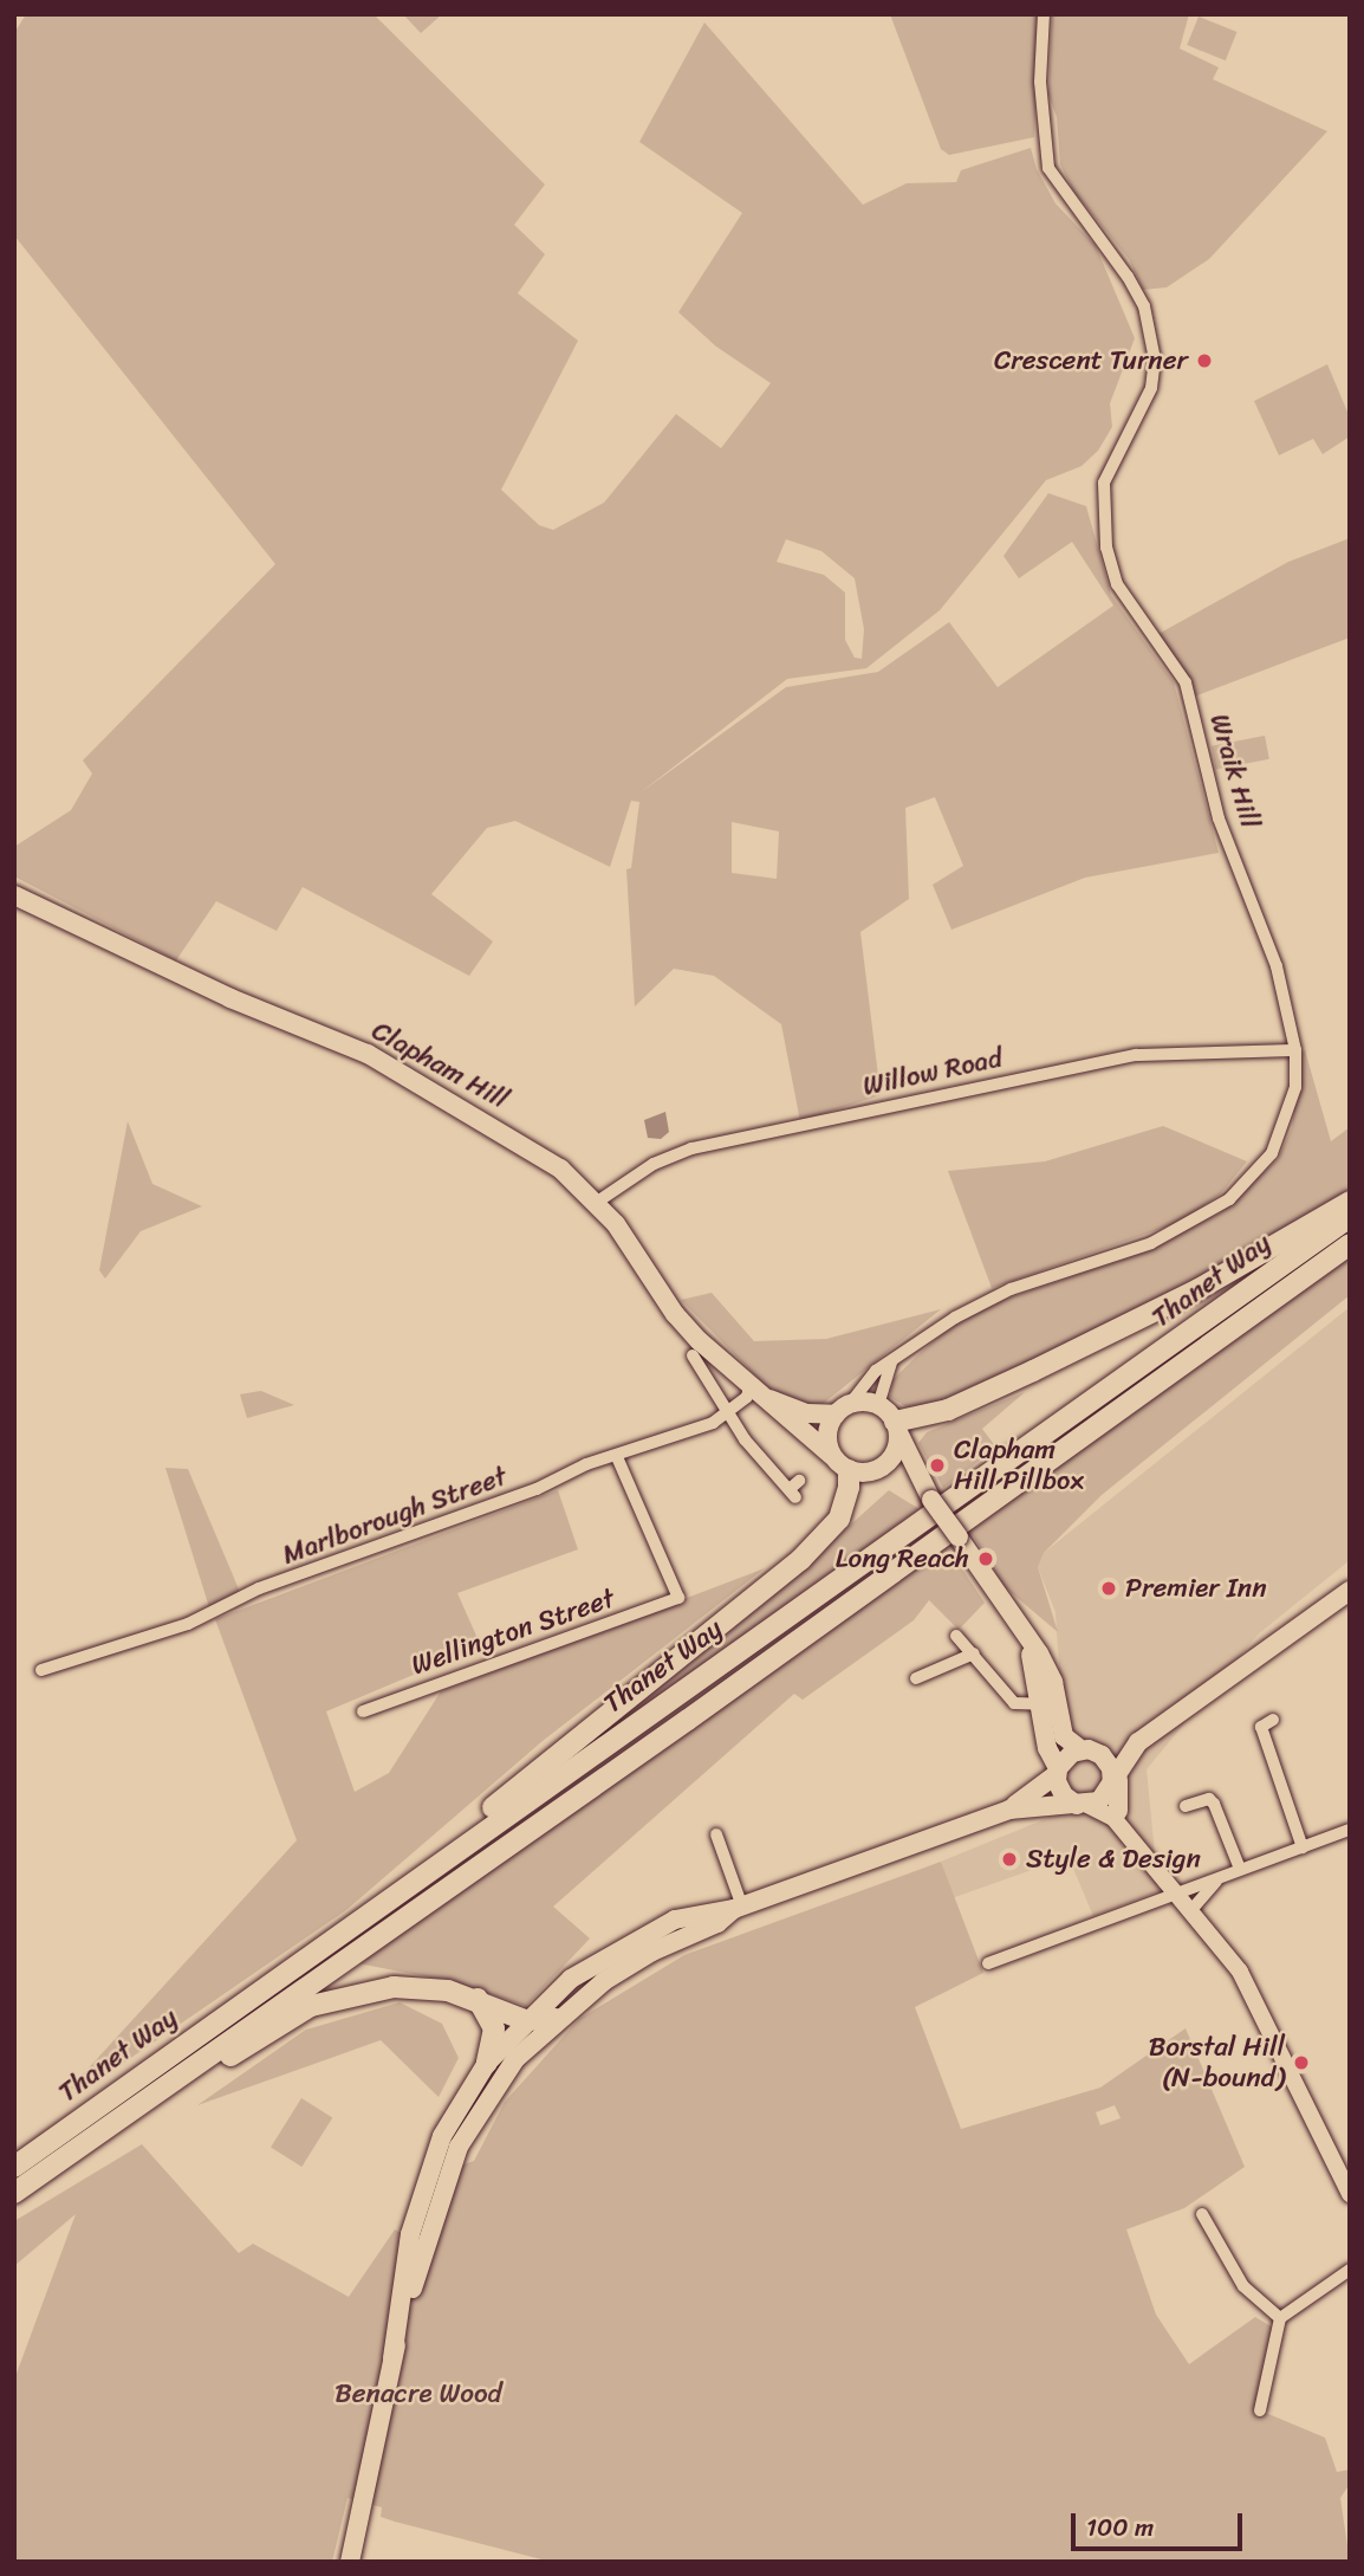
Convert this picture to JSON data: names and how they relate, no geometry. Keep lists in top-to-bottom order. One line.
{"streets":{"highway":["Thanet Way"],"main road":["Clapham Hill"],"street":["Wraik Hill","Willow Road","Marlborough Street","Wellington Street"]},"crossings":[["Wraik Hill","Clapham Hill"],["Wraik Hill","Willow Road"],["Clapham Hill","Willow Road"],["Clapham Hill","Marlborough Street"],["Marlborough Street","Wellington Street"]],"parks":["Benacre Wood"],"places":["Crescent Turner","Clapham Hill Pillbox","Long Reach","Premier Inn","Style & Design","Borstal Hill (N-bound)"],"scale_bar":"100 m"}
